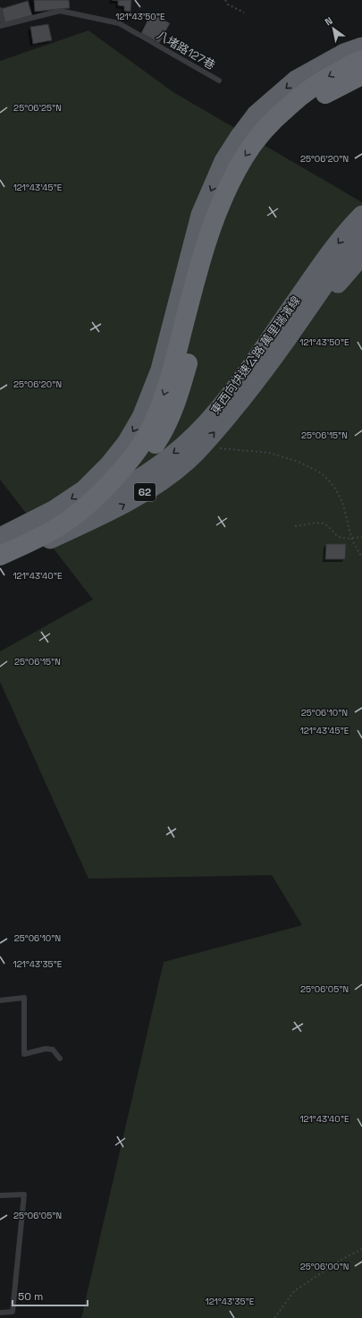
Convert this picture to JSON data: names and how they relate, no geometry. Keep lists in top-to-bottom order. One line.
{"streets":{"highway":["東西向快速公路 萬里瑞濱線","62"],"lane":["八堵路127巷"]},"scale_bar":"50 m","north":"top left","coordinates":["121°43'50\"E","25°06'25\"N","25°06'20\"N","121°43'45\"E","25°06'15\"N","121°43'40\"E","25°06'10\"N","121°43'35\"E","25°06'05\"N","25°06'00\"N"]}
